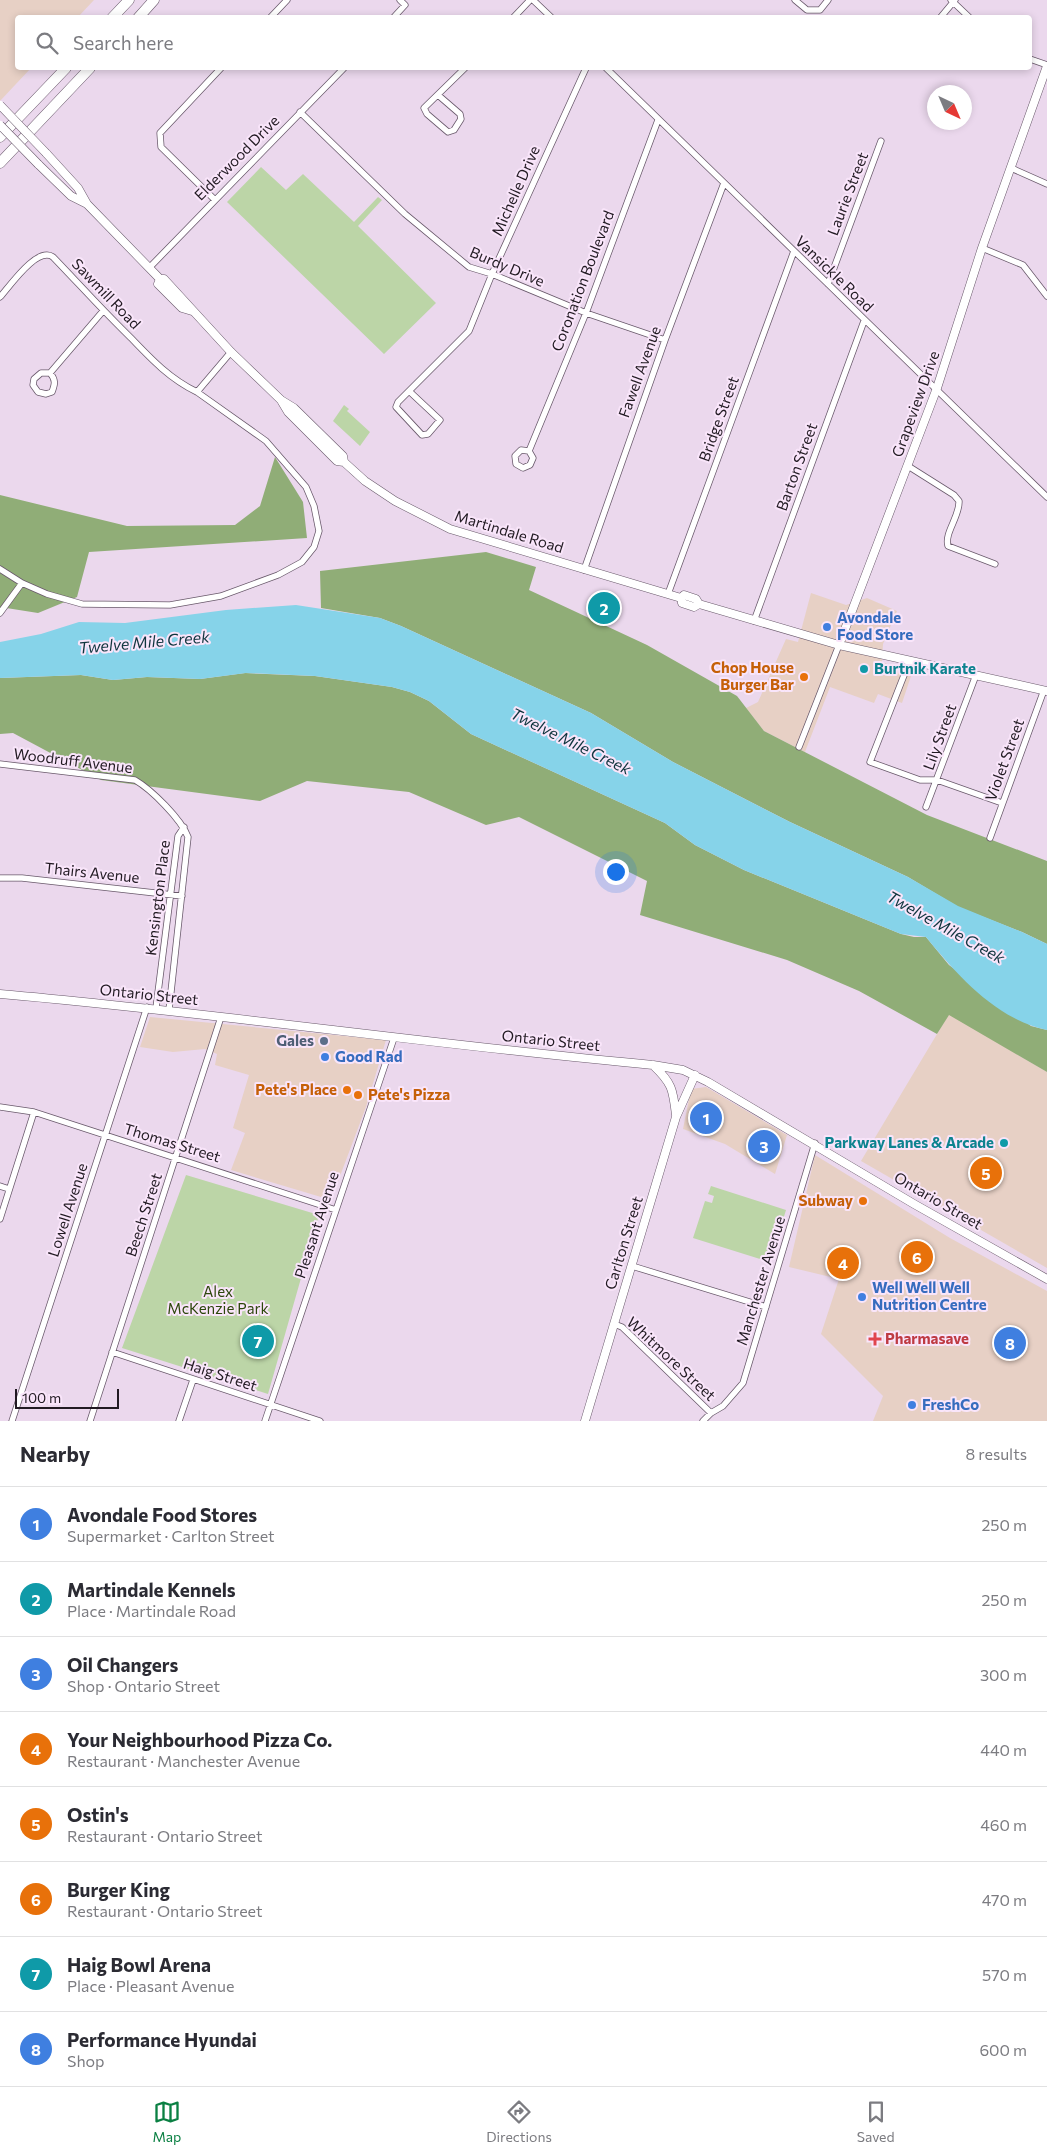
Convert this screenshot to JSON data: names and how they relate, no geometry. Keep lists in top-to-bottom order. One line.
{"streets":{"main road":["Grapeview Drive","Martindale Road","Ontario Street","Carlton Street"],"street":["Elderwood Drive","Michelle Drive","Laurie Street","Burdy Drive","Vansickle Road","Coronation Boulevard","Sawmill Road","Fawell Avenue","Bridge Street","Barton Street","Lily Street","Violet Street","Woodruff Avenue","Thairs Avenue","Kensington Place","Thomas Street","Lowell Avenue","Beech Street","Pleasant Avenue","Manchester Avenue","Whitmore Street","Haig Street"]},"crossings":[["Elderwood Drive","Burdy Drive"],["Elderwood Drive","Martindale Road"],["Michelle Drive","Burdy Drive"],["Laurie Street","Vansickle Road"],["Burdy Drive","Coronation Boulevard"],["Burdy Drive","Fawell Avenue"],["Vansickle Road","Coronation Boulevard"],["Vansickle Road","Fawell Avenue"],["Vansickle Road","Grapeview Drive"],["Vansickle Road","Bridge Street"],["Vansickle Road","Barton Street"],["Fawell Avenue","Martindale Road"],["Grapeview Drive","Martindale Road"],["Bridge Street","Martindale Road"],["Barton Street","Martindale Road"],["Martindale Road","Lily Street"],["Martindale Road","Violet Street"],["Woodruff Avenue","Kensington Place"],["Thairs Avenue","Kensington Place"],["Kensington Place","Ontario Street"],["Ontario Street","Lowell Avenue"],["Ontario Street","Beech Street"],["Ontario Street","Pleasant Avenue"],["Ontario Street","Carlton Street"],["Ontario Street","Manchester Avenue"],["Thomas Street","Lowell Avenue"],["Thomas Street","Beech Street"],["Thomas Street","Pleasant Avenue"],["Beech Street","Haig Street"],["Pleasant Avenue","Haig Street"],["Carlton Street","Whitmore Street"],["Manchester Avenue","Whitmore Street"]],"water":["Twelve Mile Creek"],"parks":["Alex McKenzie Park"],"places":{"other":["Avondale Food Store","Burtnik Karate","Chop House Burger Bar","Gales","Good Rad","Pete's Place","Pete's Pizza","Parkway Lanes & Arcade","Subway","Well Well Well Nutrition Centre","FreshCo"],"health":["Pharmasave"]},"scale_bar":"100 m","north":"bottom right","page":{"search":"Search here","pins":["2","1","3","5","6","4","7","8"],"scale":"100 m","heading":["Nearby","8 results"],"list":[{"mark":"1","name":"Avondale Food Stores","note":"Supermarket · Carlton Street","value":"250 m"},{"mark":"2","name":"Martindale Kennels","note":"Place · Martindale Road","value":"250 m"},{"mark":"3","name":"Oil Changers","note":"Shop · Ontario Street","value":"300 m"},{"mark":"4","name":"Your Neighbourhood Pizza Co.","note":"Restaurant · Manchester Avenue","value":"440 m"},{"mark":"5","name":"Ostin's","note":"Restaurant · Ontario Street","value":"460 m"},{"mark":"6","name":"Burger King","note":"Restaurant · Ontario Street","value":"470 m"},{"mark":"7","name":"Haig Bowl Arena","note":"Place · Pleasant Avenue","value":"570 m"},{"mark":"8","name":"Performance Hyundai","note":"Shop","value":"600 m"}],"nav":["Map","Directions","Saved"]}}
